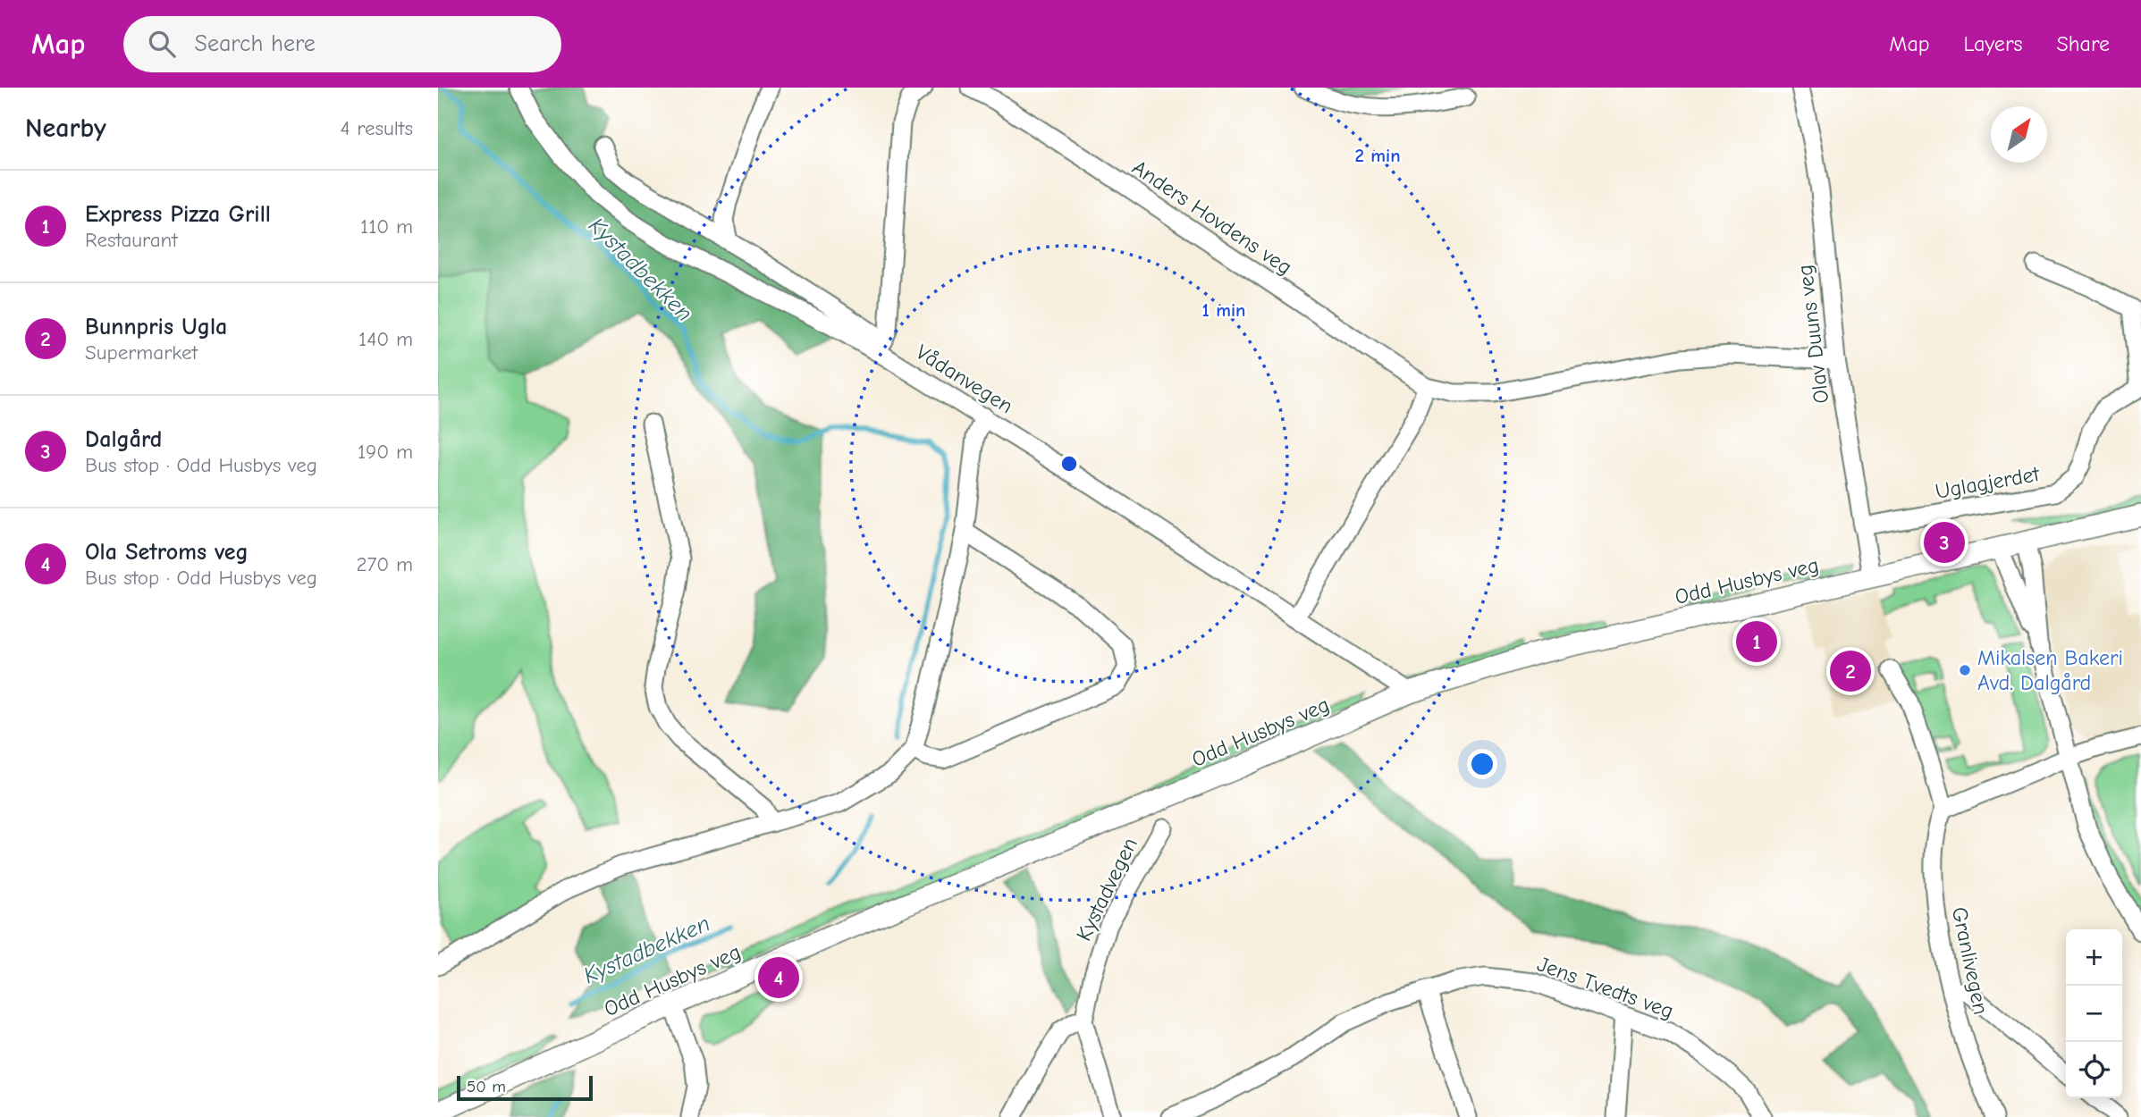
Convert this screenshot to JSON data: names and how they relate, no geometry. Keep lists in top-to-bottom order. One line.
{"streets":{"street":["Anders Hovdens veg","Olav Duuns veg","Vådanvegen","Uglagjerdet","Odd Husbys veg","Kystadvegen","Granlivegen","Jens Tvedts veg"]},"crossings":[["Anders Hovdens veg","Olav Duuns veg"],["Olav Duuns veg","Uglagjerdet"],["Olav Duuns veg","Odd Husbys veg"],["Vådanvegen","Odd Husbys veg"]],"water":["Kystadbekken"],"places":["Mikalsen Bakeri Avd. Dalgård"],"scale_bar":"50 m","north":"top right","page":{"header":"Map","search":"Search here","nav":["Map","Layers","Share"],"heading":["Nearby","4 results"],"list":[{"mark":"1","name":"Express Pizza Grill","note":"Restaurant","value":"110 m"},{"mark":"2","name":"Bunnpris Ugla","note":"Supermarket","value":"140 m"},{"mark":"3","name":"Dalgård","note":"Bus stop · Odd Husbys veg","value":"190 m"},{"mark":"4","name":"Ola Setroms veg","note":"Bus stop · Odd Husbys veg","value":"270 m"}],"pins":["3","1","2","4"],"map_buttons":["+","−"],"scale":"50 m"},"rings":["2 min","1 min"]}
